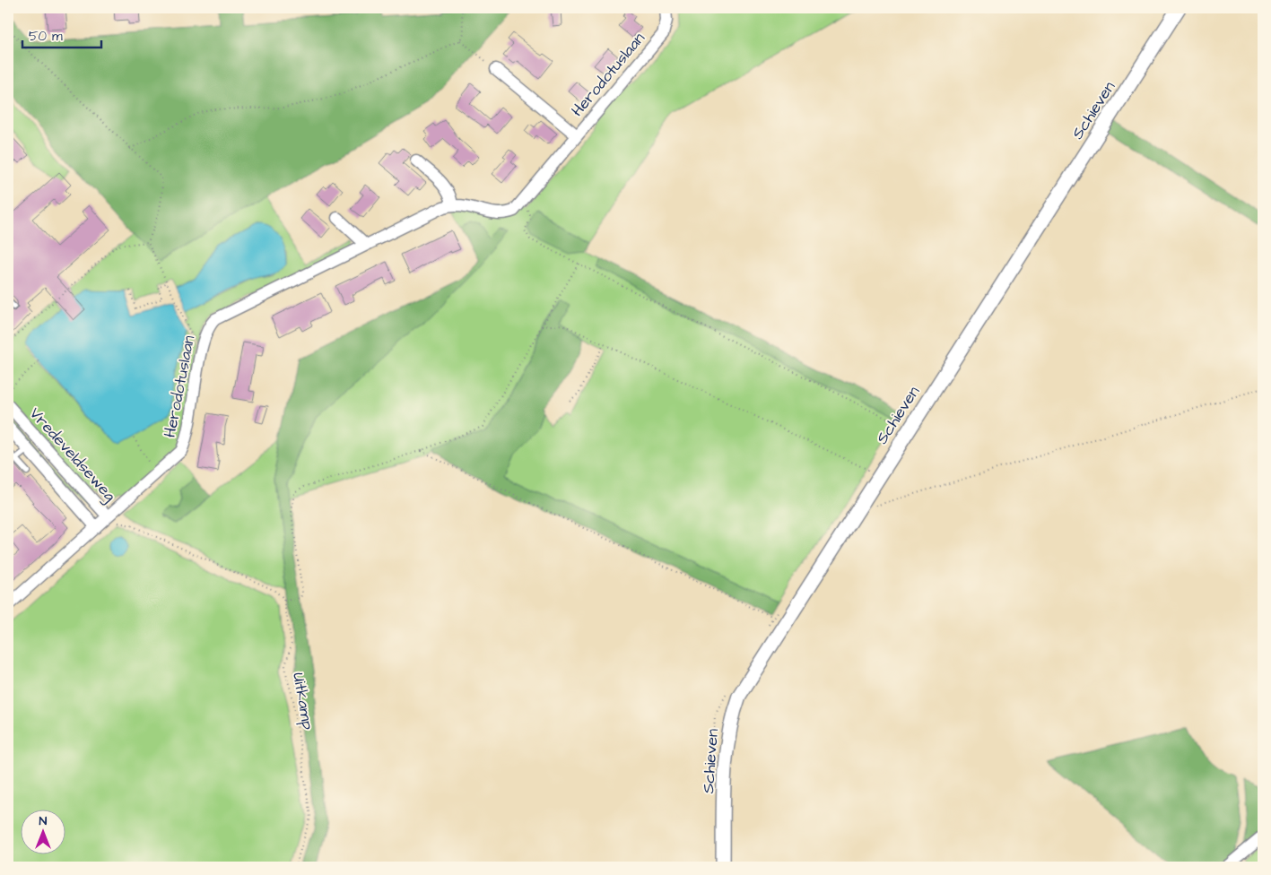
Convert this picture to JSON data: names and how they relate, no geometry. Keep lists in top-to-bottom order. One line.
{"streets":{"street":["Herodotuslaan","Schieven","Vredeveldseweg"],"path":["Uitkamp"]},"crossings":[["Herodotuslaan","Vredeveldseweg"]],"scale_bar":"50 m","north":"top"}
